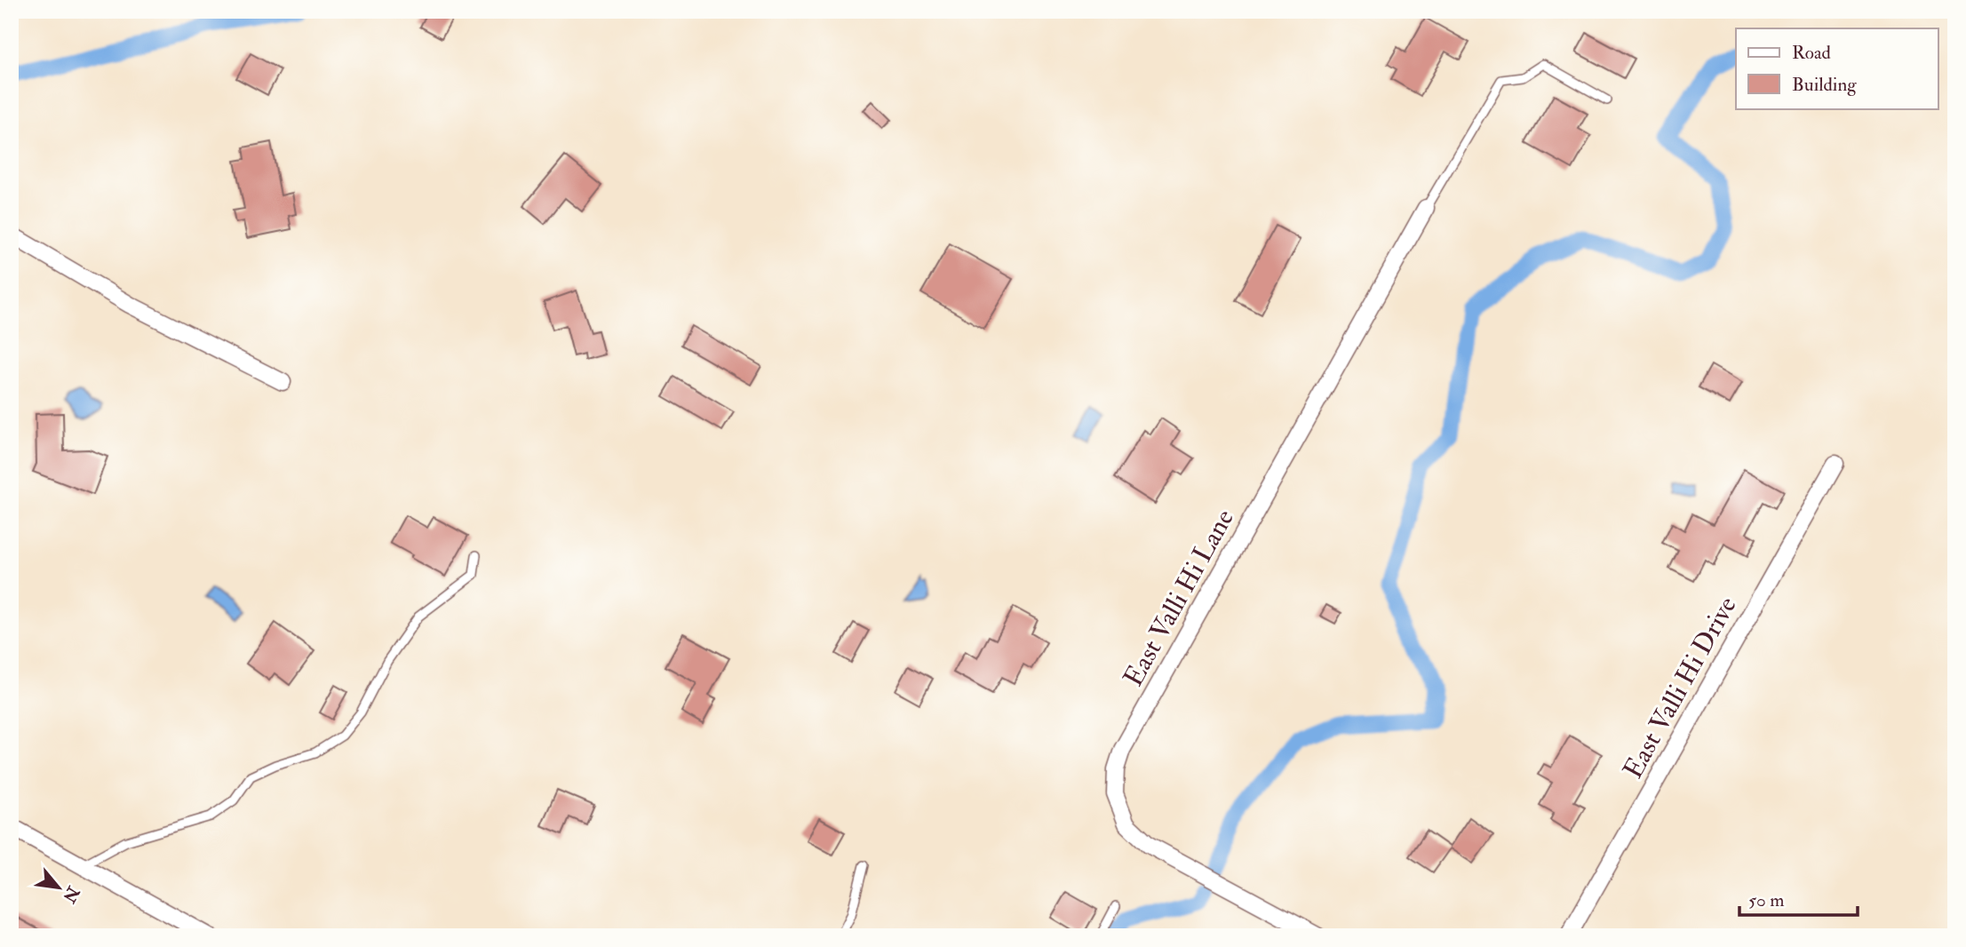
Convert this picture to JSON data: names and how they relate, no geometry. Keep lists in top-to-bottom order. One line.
{"streets":{"street":["East Valli Hi Lane","East Valli Hi Drive"]},"legend":["Road","Building"],"scale_bar":"50 m","north":"bottom right"}
